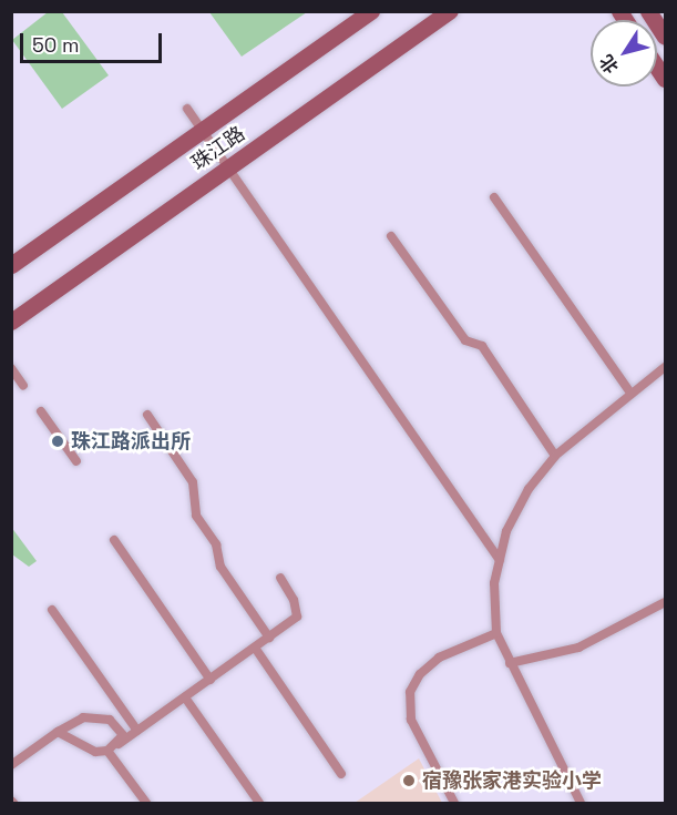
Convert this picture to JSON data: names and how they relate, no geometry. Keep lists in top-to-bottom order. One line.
{"streets":{"street":["珠江路"]},"places":["珠江路派出所","宿豫张家港实验小学"],"scale_bar":"50 m","north":"bottom left"}
